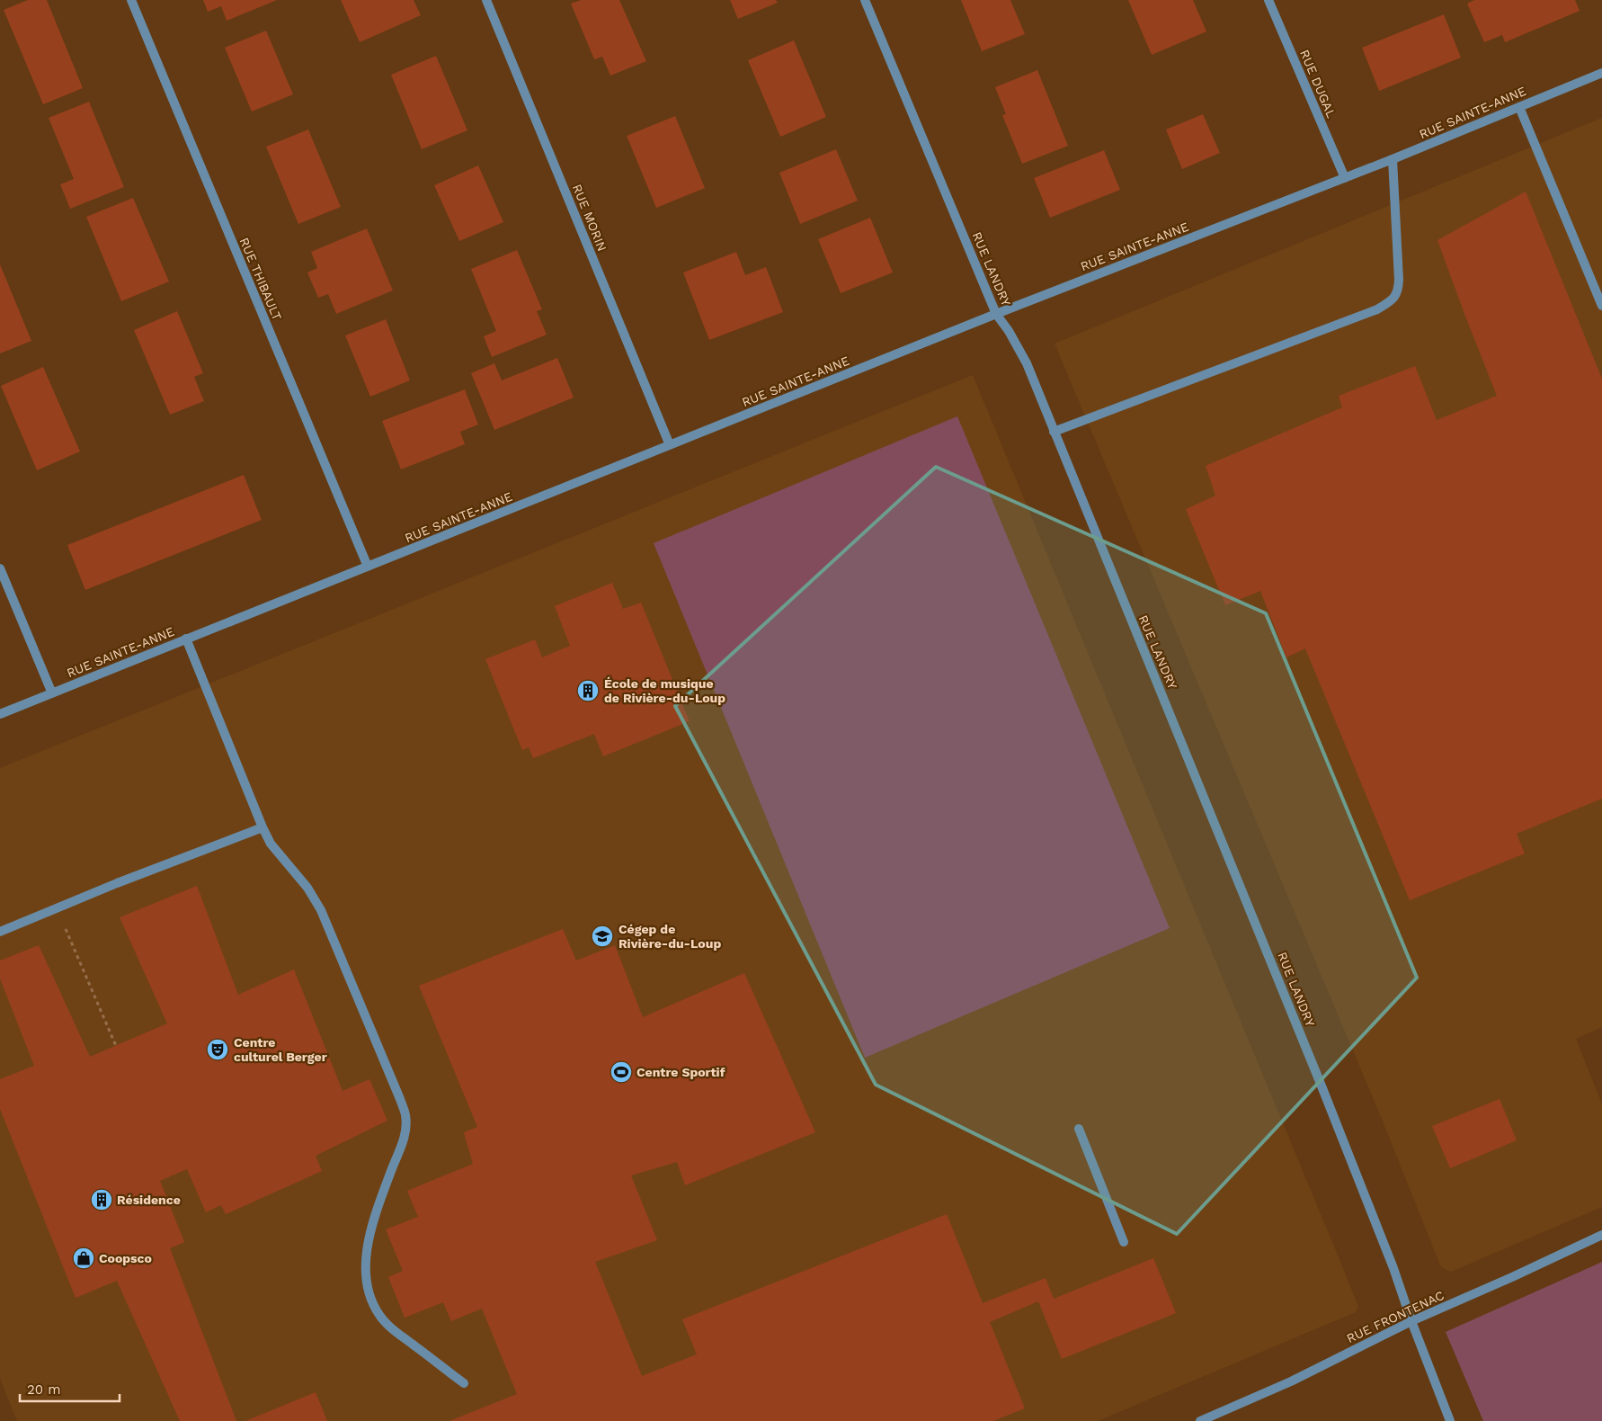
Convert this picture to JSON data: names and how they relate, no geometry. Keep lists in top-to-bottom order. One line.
{"streets":{"street":["RUE DUGAL","RUE SAINTE-ANNE","RUE MORIN","RUE LANDRY","RUE THIBAULT","RUE FRONTENAC"]},"crossings":[["RUE DUGAL","RUE SAINTE-ANNE"],["RUE SAINTE-ANNE","RUE MORIN"],["RUE SAINTE-ANNE","RUE LANDRY"],["RUE SAINTE-ANNE","RUE THIBAULT"],["RUE LANDRY","RUE FRONTENAC"]],"places":{"building":["École de musique de Rivière-du-Loup","Résidence"],"school or university":["Cégep de Rivière-du-Loup"],"theatre":["Centre culturel Berger"],"sports":["Centre Sportif"],"shop":["Coopsco"]},"scale_bar":"20 m"}
